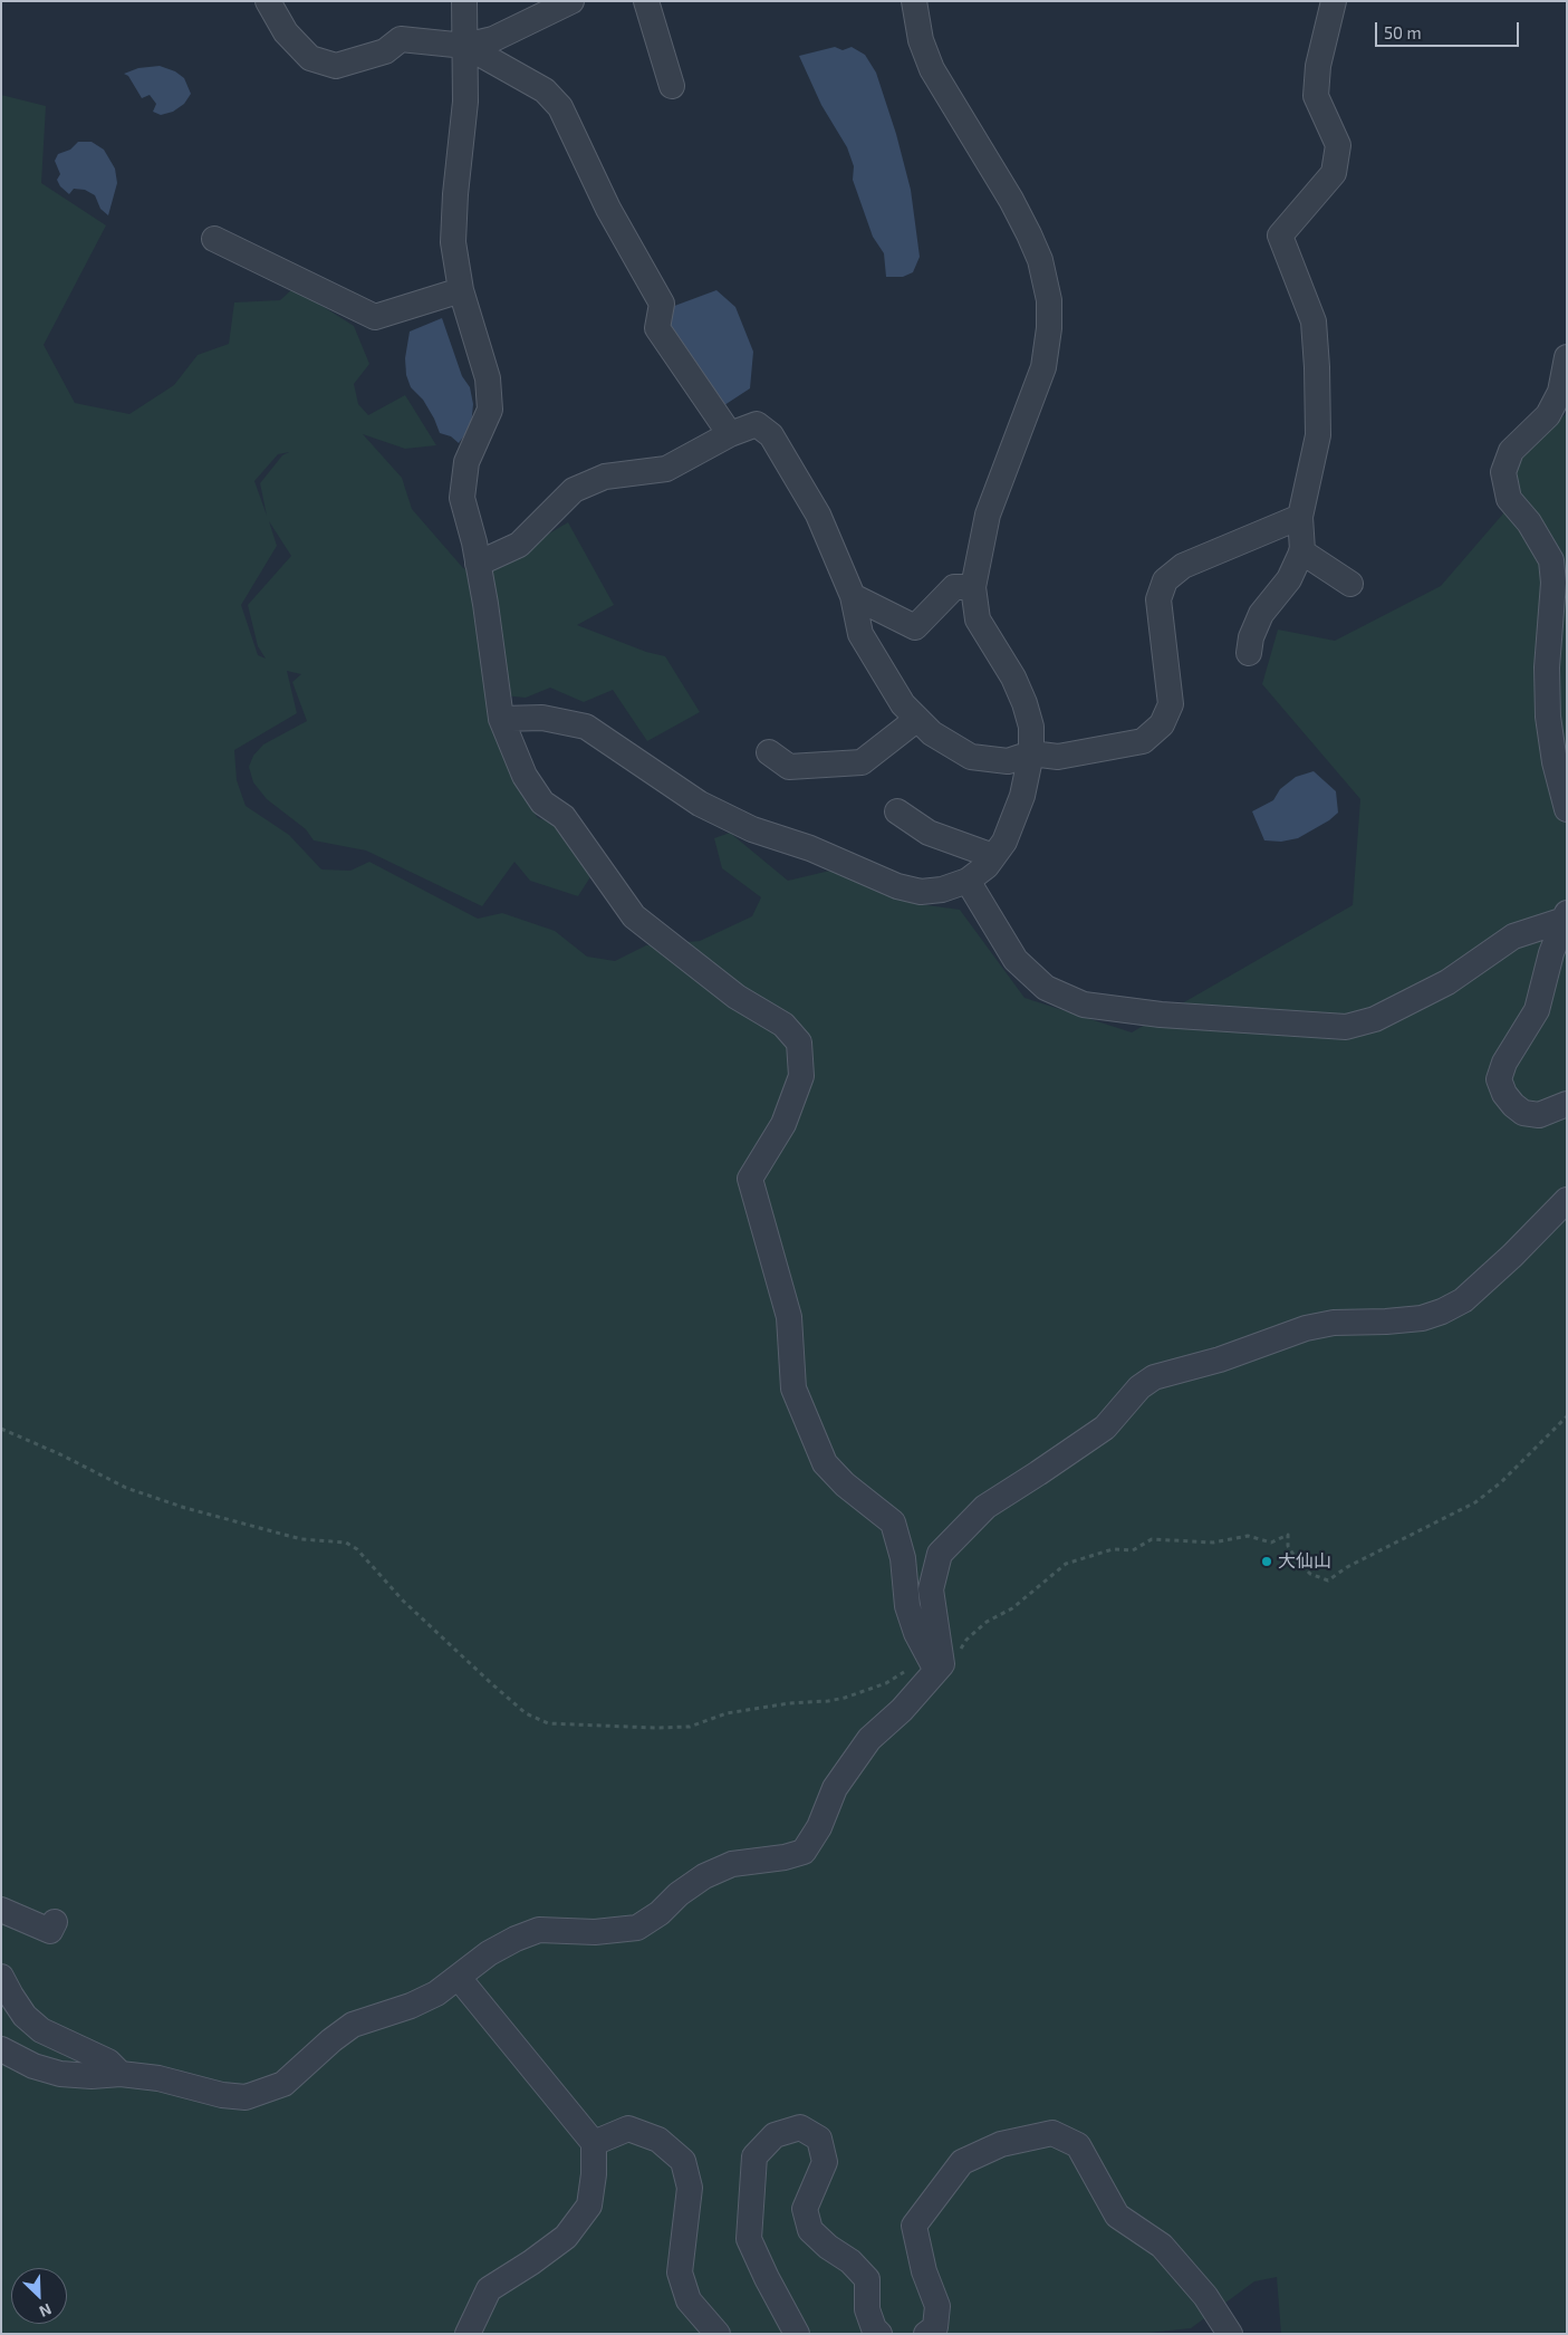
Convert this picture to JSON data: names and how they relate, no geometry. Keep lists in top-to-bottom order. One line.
{"places":["大仙山"],"scale_bar":"50 m","north":"bottom right"}
